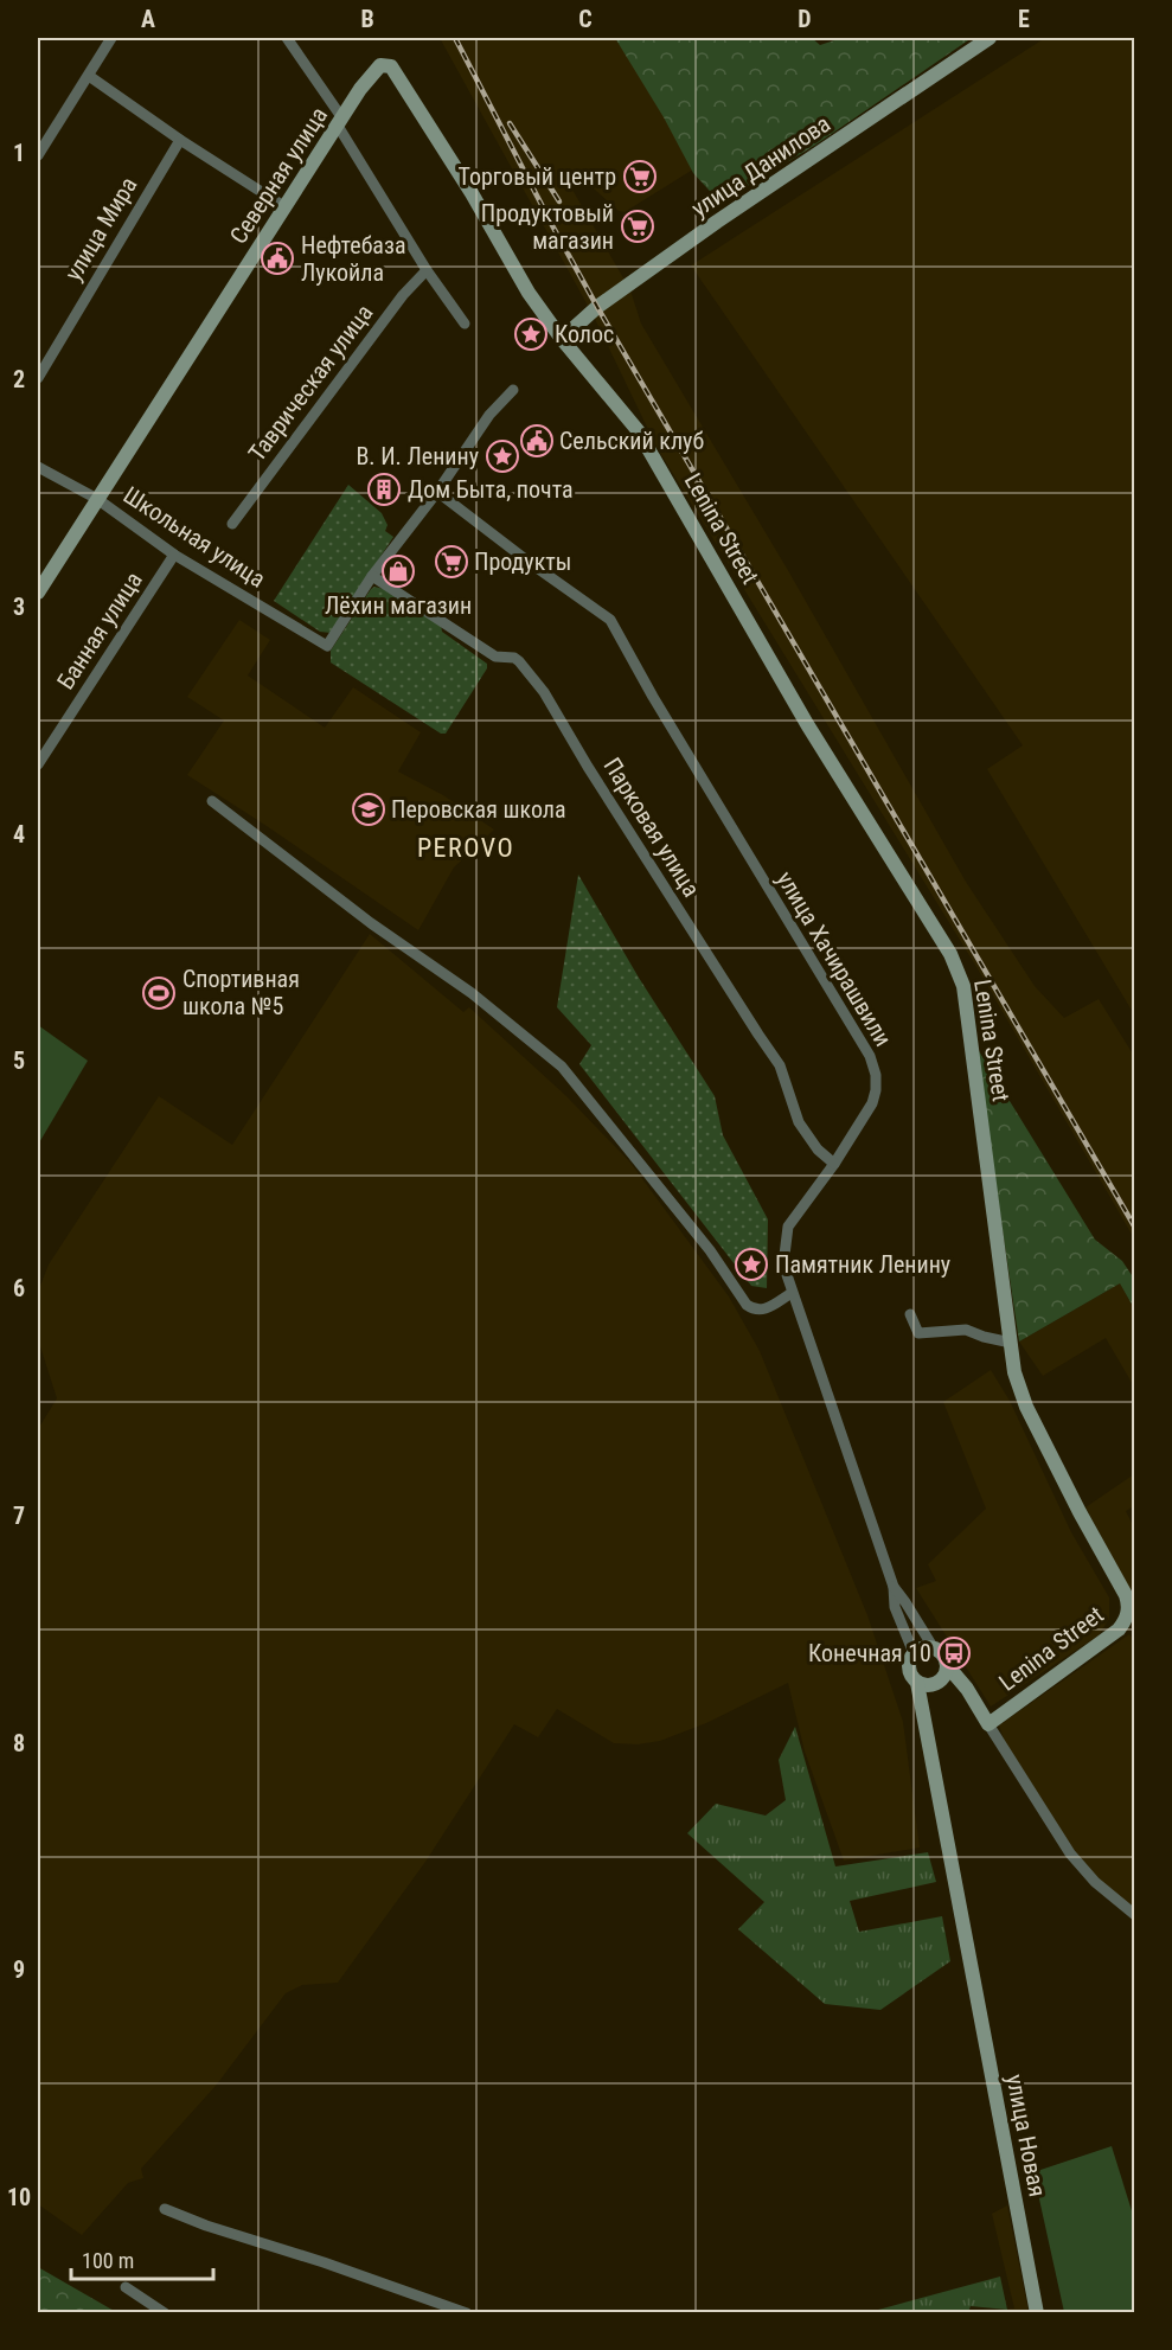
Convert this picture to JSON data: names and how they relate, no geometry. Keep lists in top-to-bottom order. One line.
{"streets":{"street":["улица Данилова","Северная улица","улица Мира","Таврическая улица","Lenina Street","Школьная улица","Банная улица","Парковая улица","улица Хачирашвили","улица Новая"]},"crossings":[["улица Данилова","Северная улица"],["улица Данилова","Lenina Street"],["Северная улица","Lenina Street"],["Северная улица","Школьная улица"],["Школьная улица","Банная улица"],["Школьная улица","Парковая улица"],["Парковая улица","улица Хачирашвили"],["улица Хачирашвили","улица Новая"]],"districts":["PEROVO"],"places":{"supermarket":["Торговый центр","Продуктовый магазин","Продукты"],"public building":["Нефтебаза Лукойла","Сельский клуб"],"place":["Колос","В. И. Ленину","Памятник Ленину"],"building":["Дом Быта, почта"],"shop":["Лёхин магазин"],"school or university":["Перовская школа"],"sports":["Спортивная школа №5"],"bus stop":["Конечная 10"]},"scale_bar":"100 m","grid":{"columns":["A","B","C","D","E"],"rows":["1","2","3","4","5","6","7","8","9","10"]}}
